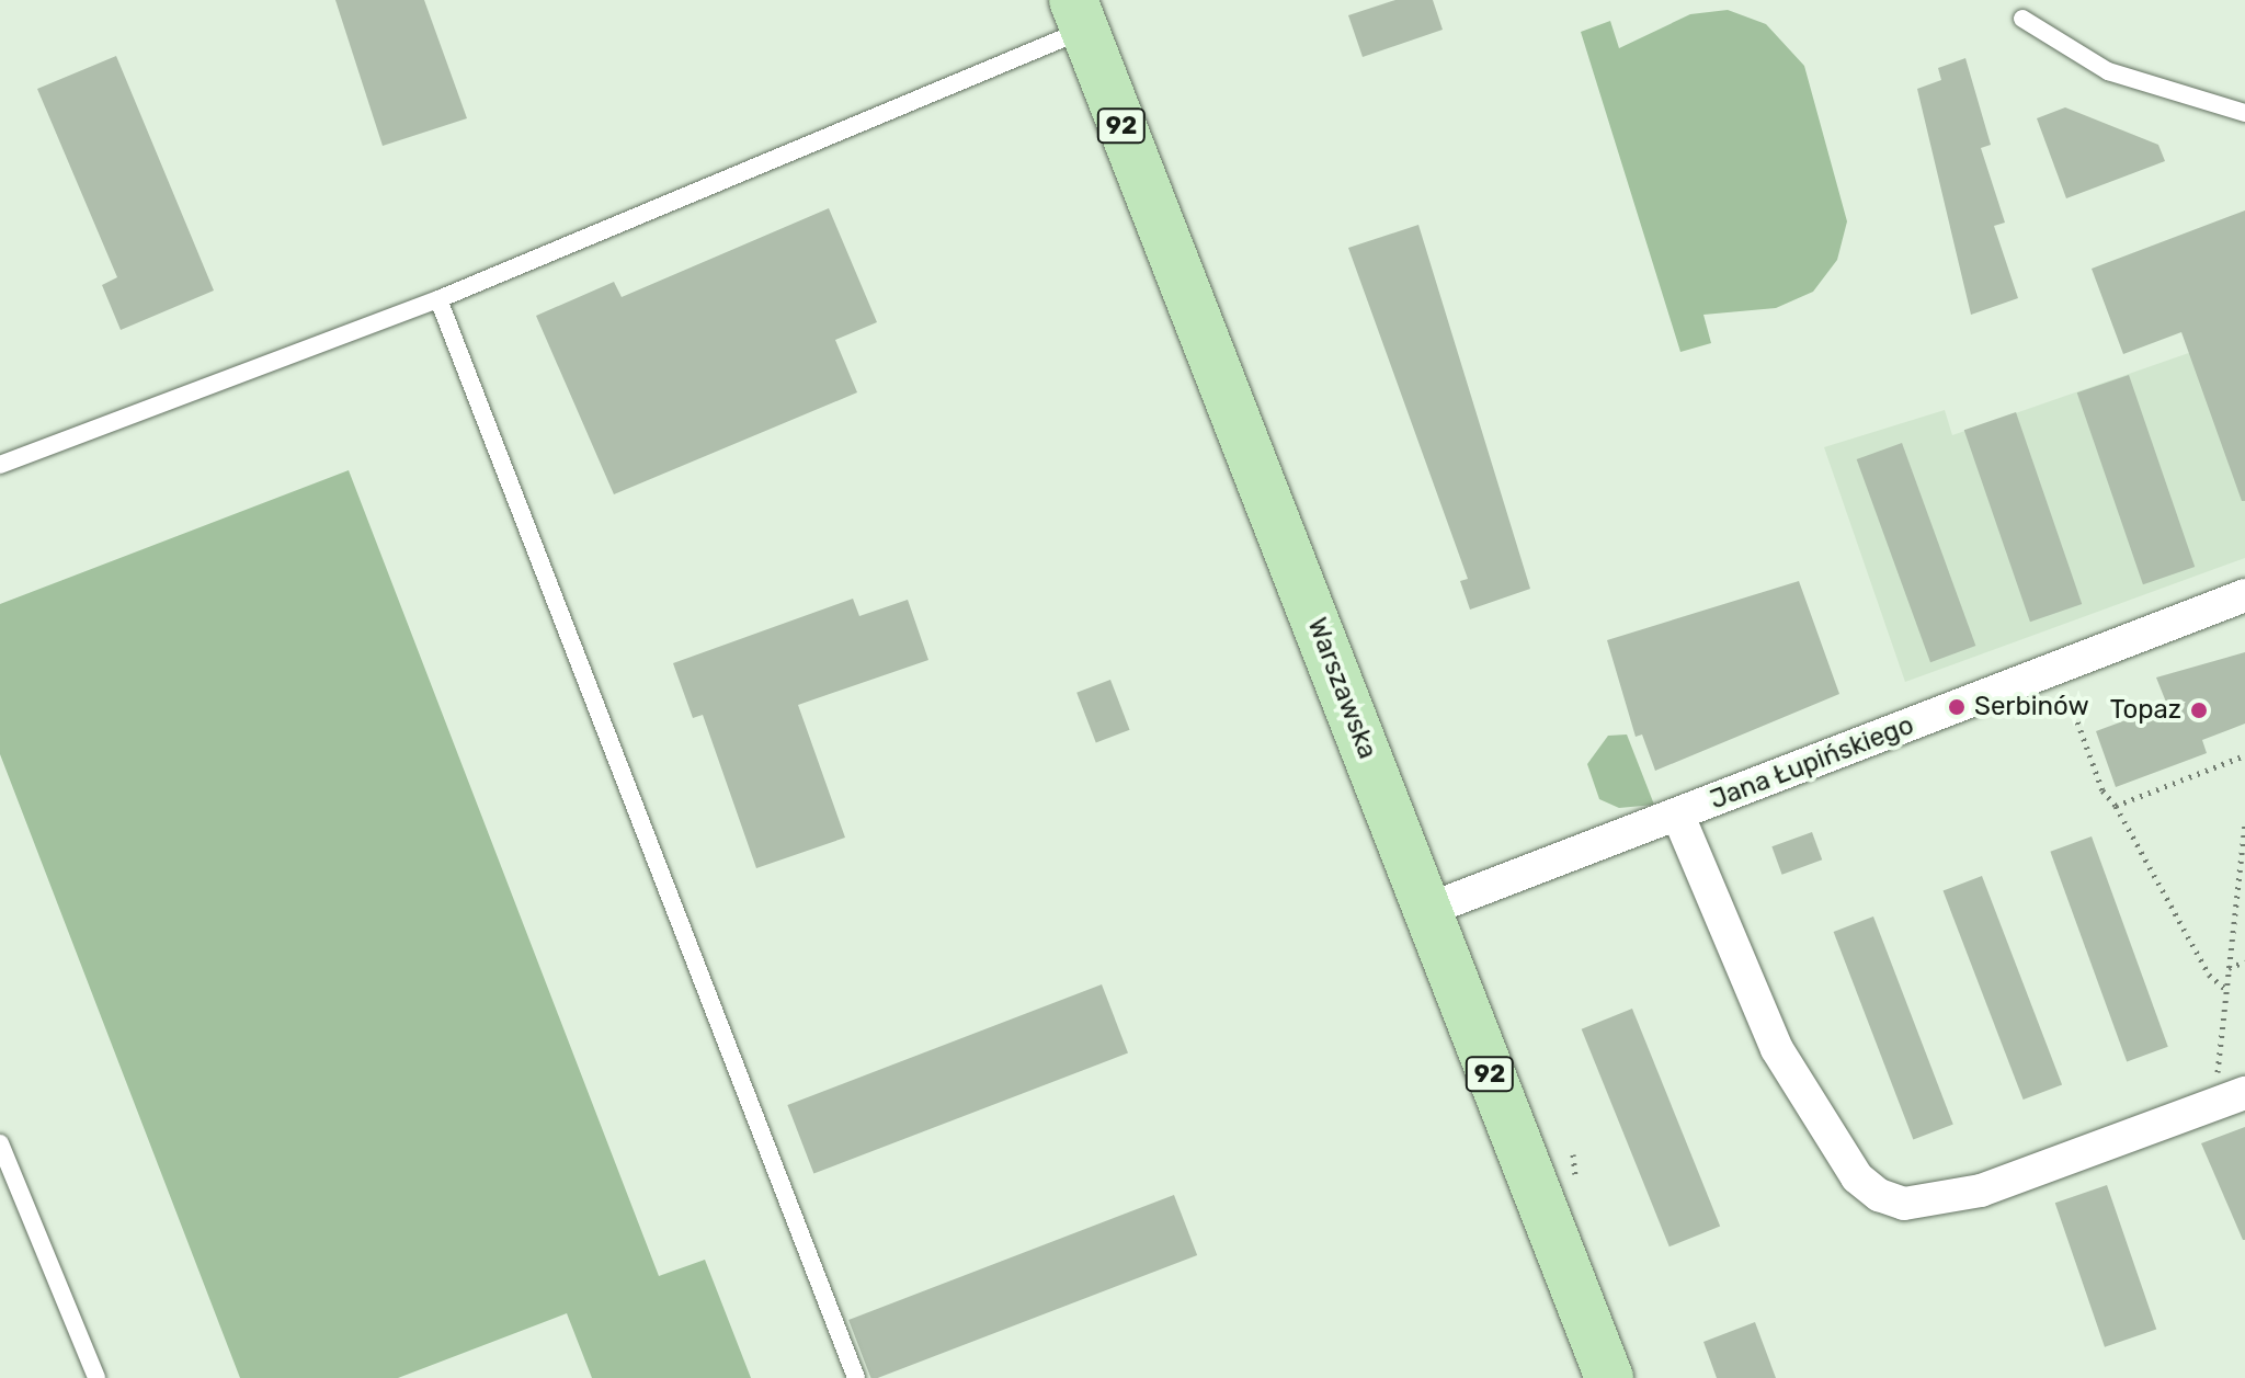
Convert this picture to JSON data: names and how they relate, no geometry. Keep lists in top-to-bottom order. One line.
{"streets":{"main road":["92","Warszawska"],"street":["Jana Łupińskiego"]},"crossings":[["Warszawska","Jana Łupińskiego"]],"places":["Serbinów","Topaz"]}
